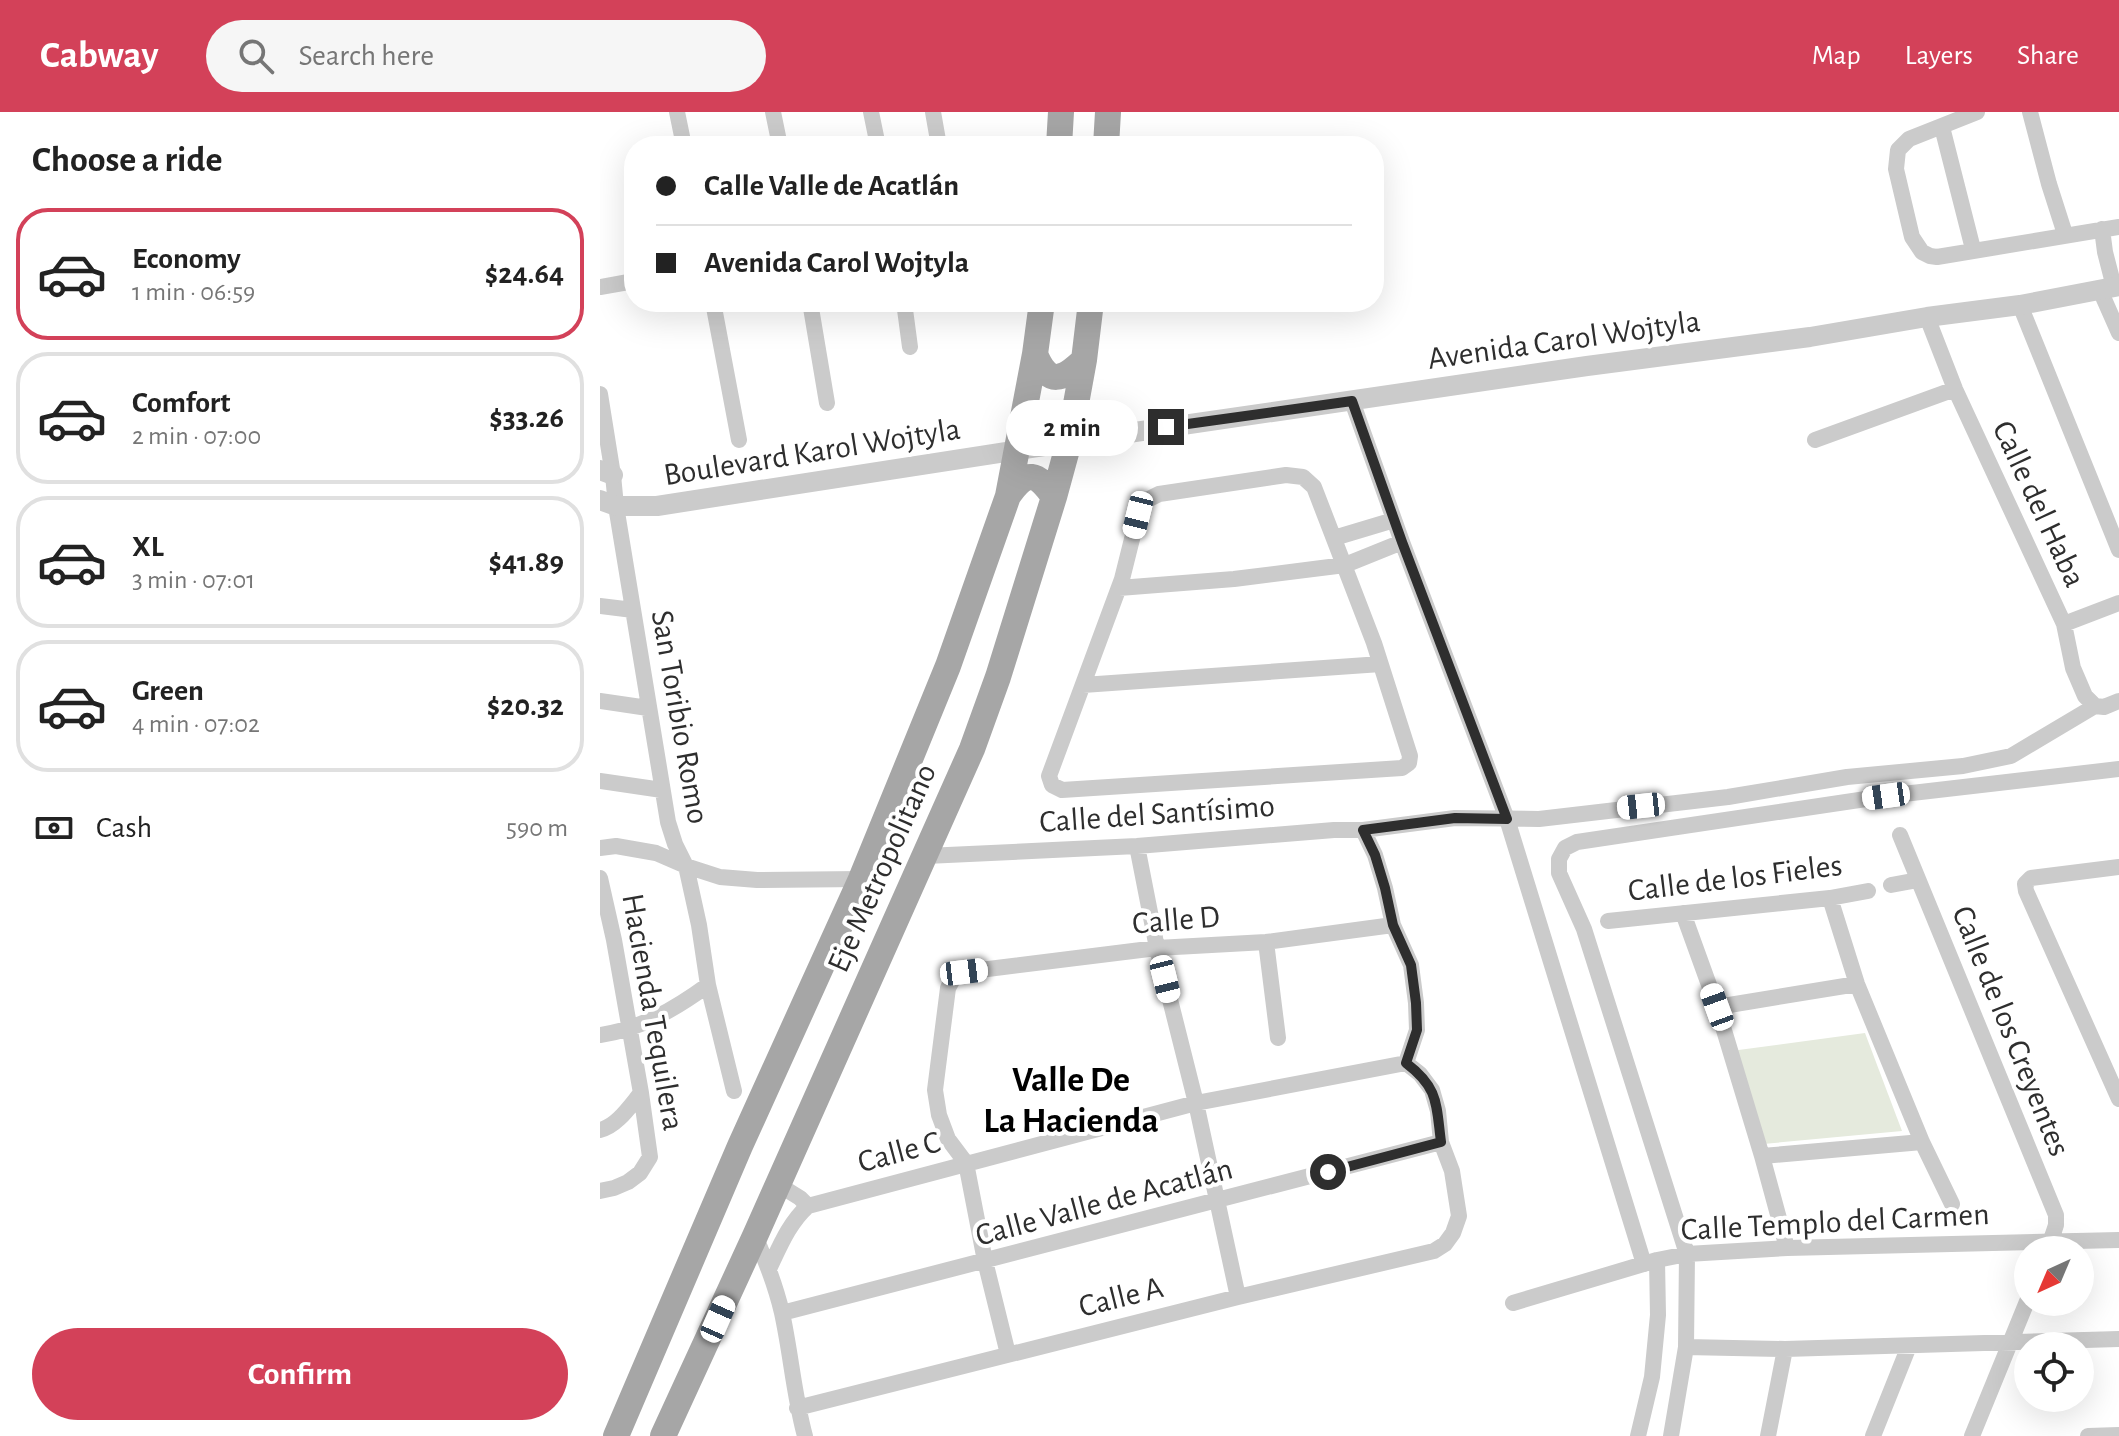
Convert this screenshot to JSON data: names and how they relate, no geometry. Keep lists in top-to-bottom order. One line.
{"streets":{"main road":["Eje Metropolitano"],"street":["Avenida Carol Wojtyla","Boulevard Karol Wojtyla","Calle del Haba","San Toribio Romo","Calle del Santísimo","Calle de los Fieles","Calle D","Hacienda Tequilera","Calle de los Creyentes","Calle C","Calle Valle de Acatlán","Calle Templo del Carmen","Calle A"]},"crossings":[["Avenida Carol Wojtyla","Boulevard Karol Wojtyla"],["Avenida Carol Wojtyla","Calle del Haba"],["Avenida Carol Wojtyla","Eje Metropolitano"],["Boulevard Karol Wojtyla","San Toribio Romo"],["Boulevard Karol Wojtyla","Eje Metropolitano"],["Calle del Haba","Calle del Santísimo"],["Calle del Santísimo","Eje Metropolitano"],["Calle D","Calle C"],["Calle Valle de Acatlán","Calle A"]],"districts":["Valle De La Hacienda"],"north":"bottom left","page":{"header":"Cabway","search":"Search here","nav":["Map","Layers","Share"],"heading":"Choose a ride","banner":["Calle Valle de Acatlán","Avenida Carol Wojtyla"],"list":[{"name":"Economy","note":"1 min · 06:59","value":"$24.64"},{"name":"Comfort","note":"2 min · 07:00","value":"$33.26"},{"name":"XL","note":"3 min · 07:01","value":"$41.89"},{"name":"Green","note":"4 min · 07:02","value":"$20.32"}],"bubble":"2 min","pay":["Cash","590 m"],"buttons":"Confirm"}}
